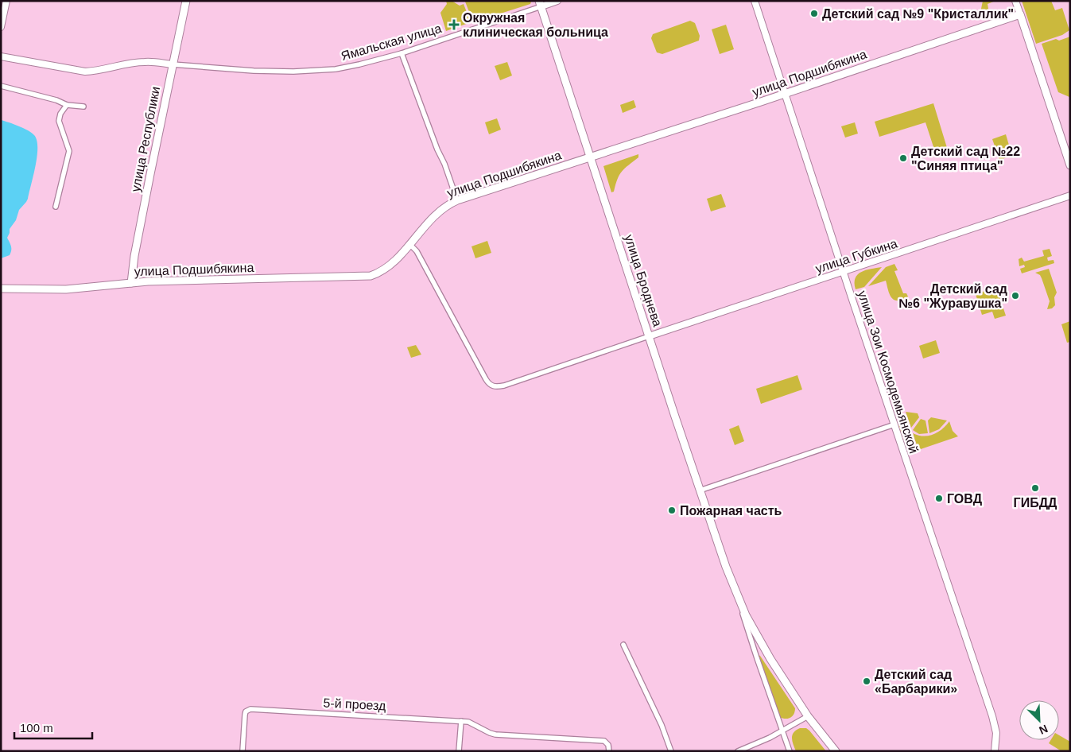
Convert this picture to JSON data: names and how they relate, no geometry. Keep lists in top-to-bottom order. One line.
{"streets":{"main road":["улица Подшибякина","улица Республики","улица Броднева"],"street":["Ямальская улица","улица Губкина","улица Зои Космодемьянской","5-й проезд"]},"crossings":[["Ямальская улица","улица Республики"],["Ямальская улица","улица Броднева"],["улица Подшибякина","улица Республики"],["улица Подшибякина","улица Броднева"],["улица Подшибякина","улица Зои Космодемьянской"],["улица Губкина","улица Броднева"],["улица Губкина","улица Зои Космодемьянской"]],"places":{"other":["Детский сад №9 \"Кристаллик\"","Детский сад №22 \"Синяя птица\"","Детский сад №6 \"Журавушка\"","ГИБДД","ГОВД","Пожарная часть","Детский сад «Барбарики»"],"health":["Окружная клиническая больница"]},"scale_bar":"100 m","north":"bottom right"}
